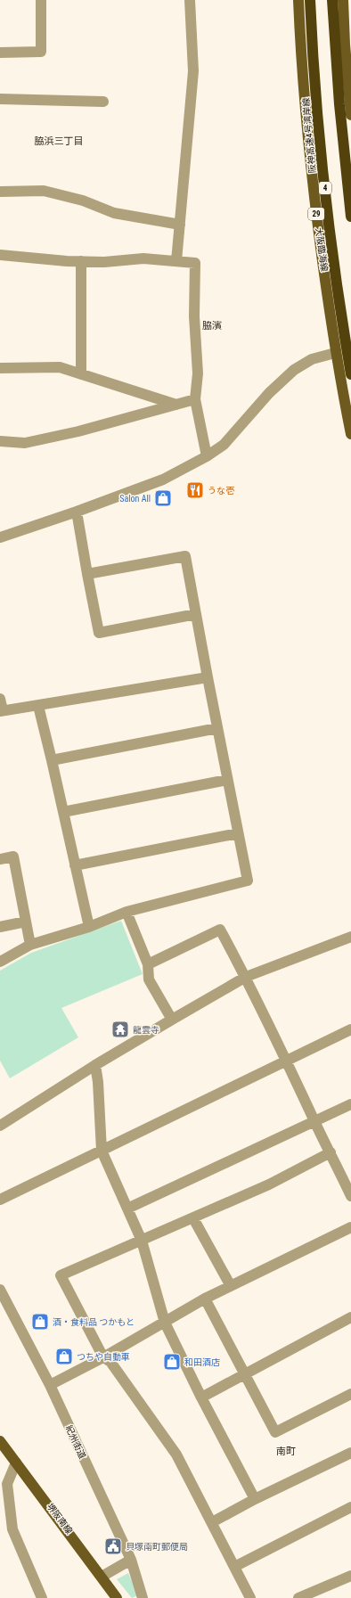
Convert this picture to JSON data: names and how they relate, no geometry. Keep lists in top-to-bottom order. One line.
{"streets":{"highway":["阪神高速4号湾岸線","4"],"main road":["29","大阪臨海線","堺阪南線"],"street":["紀州街道"]},"districts":["脇浜三丁目","脇濱","南町"],"places":{"restaurant":["うな壱"],"shop":["Salon All","酒・食料品 つかもと","つちや自動車","和田酒店"],"temple":["龍雲寺"],"public building":["貝塚南町郵便局"]}}
